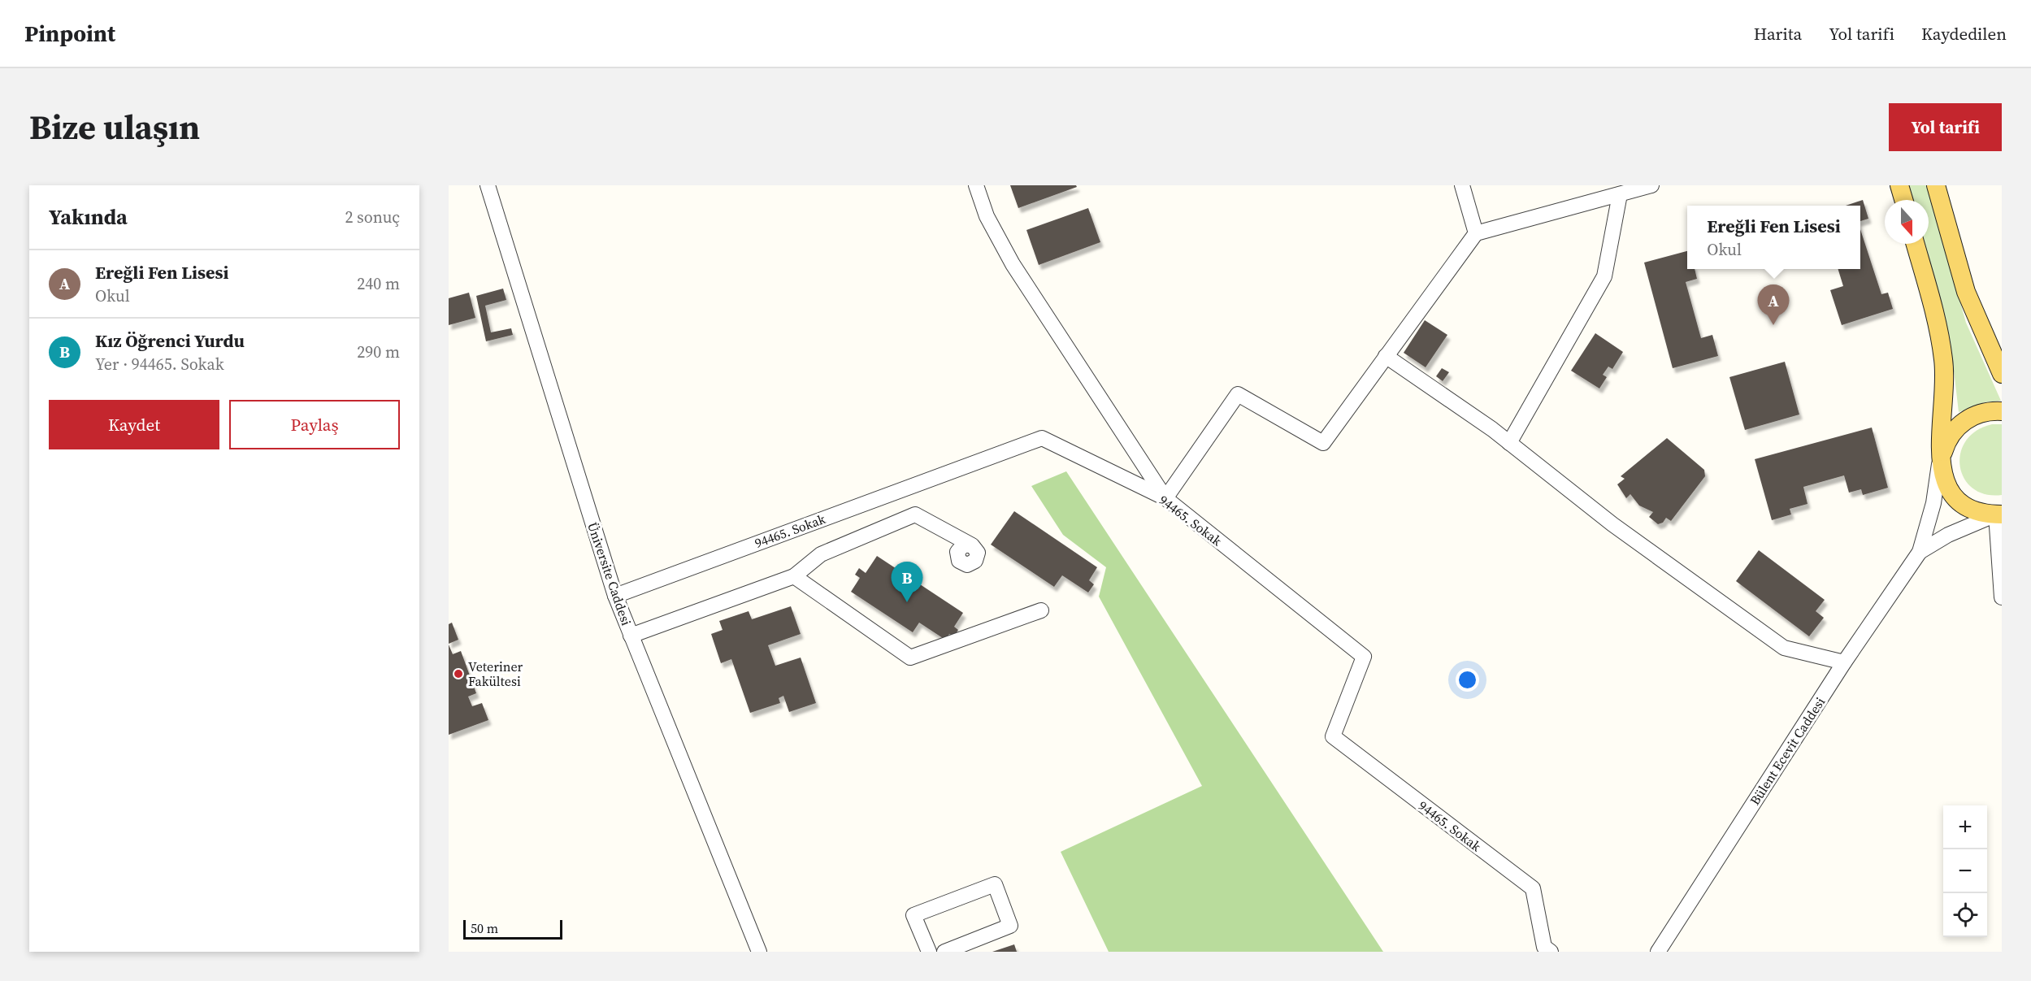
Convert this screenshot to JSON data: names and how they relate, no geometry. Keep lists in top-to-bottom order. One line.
{"streets":{"street":["94465. Sokak","Üniversite Caddesi","Bülent Ecevit Caddesi"]},"crossings":[["94465. Sokak","Üniversite Caddesi"]],"places":["Veteriner Fakültesi"],"scale_bar":"50 m","north":"bottom","page":{"header":"Pinpoint","nav":["Harita","Yol tarifi","Kaydedilen"],"title":"Bize ulaşın","buttons":["Yol tarifi",["Kaydet","Paylaş"]],"heading":["Yakında","2 sonuç"],"popup":["Ereğli Fen Lisesi","Okul"],"list":[{"mark":"A","name":"Ereğli Fen Lisesi","note":"Okul","value":"240 m"},{"mark":"B","name":"Kız Öğrenci Yurdu","note":"Yer · 94465. Sokak","value":"290 m"}],"pins":["A","B"],"map_buttons":["+","−"],"scale":"50 m"}}
